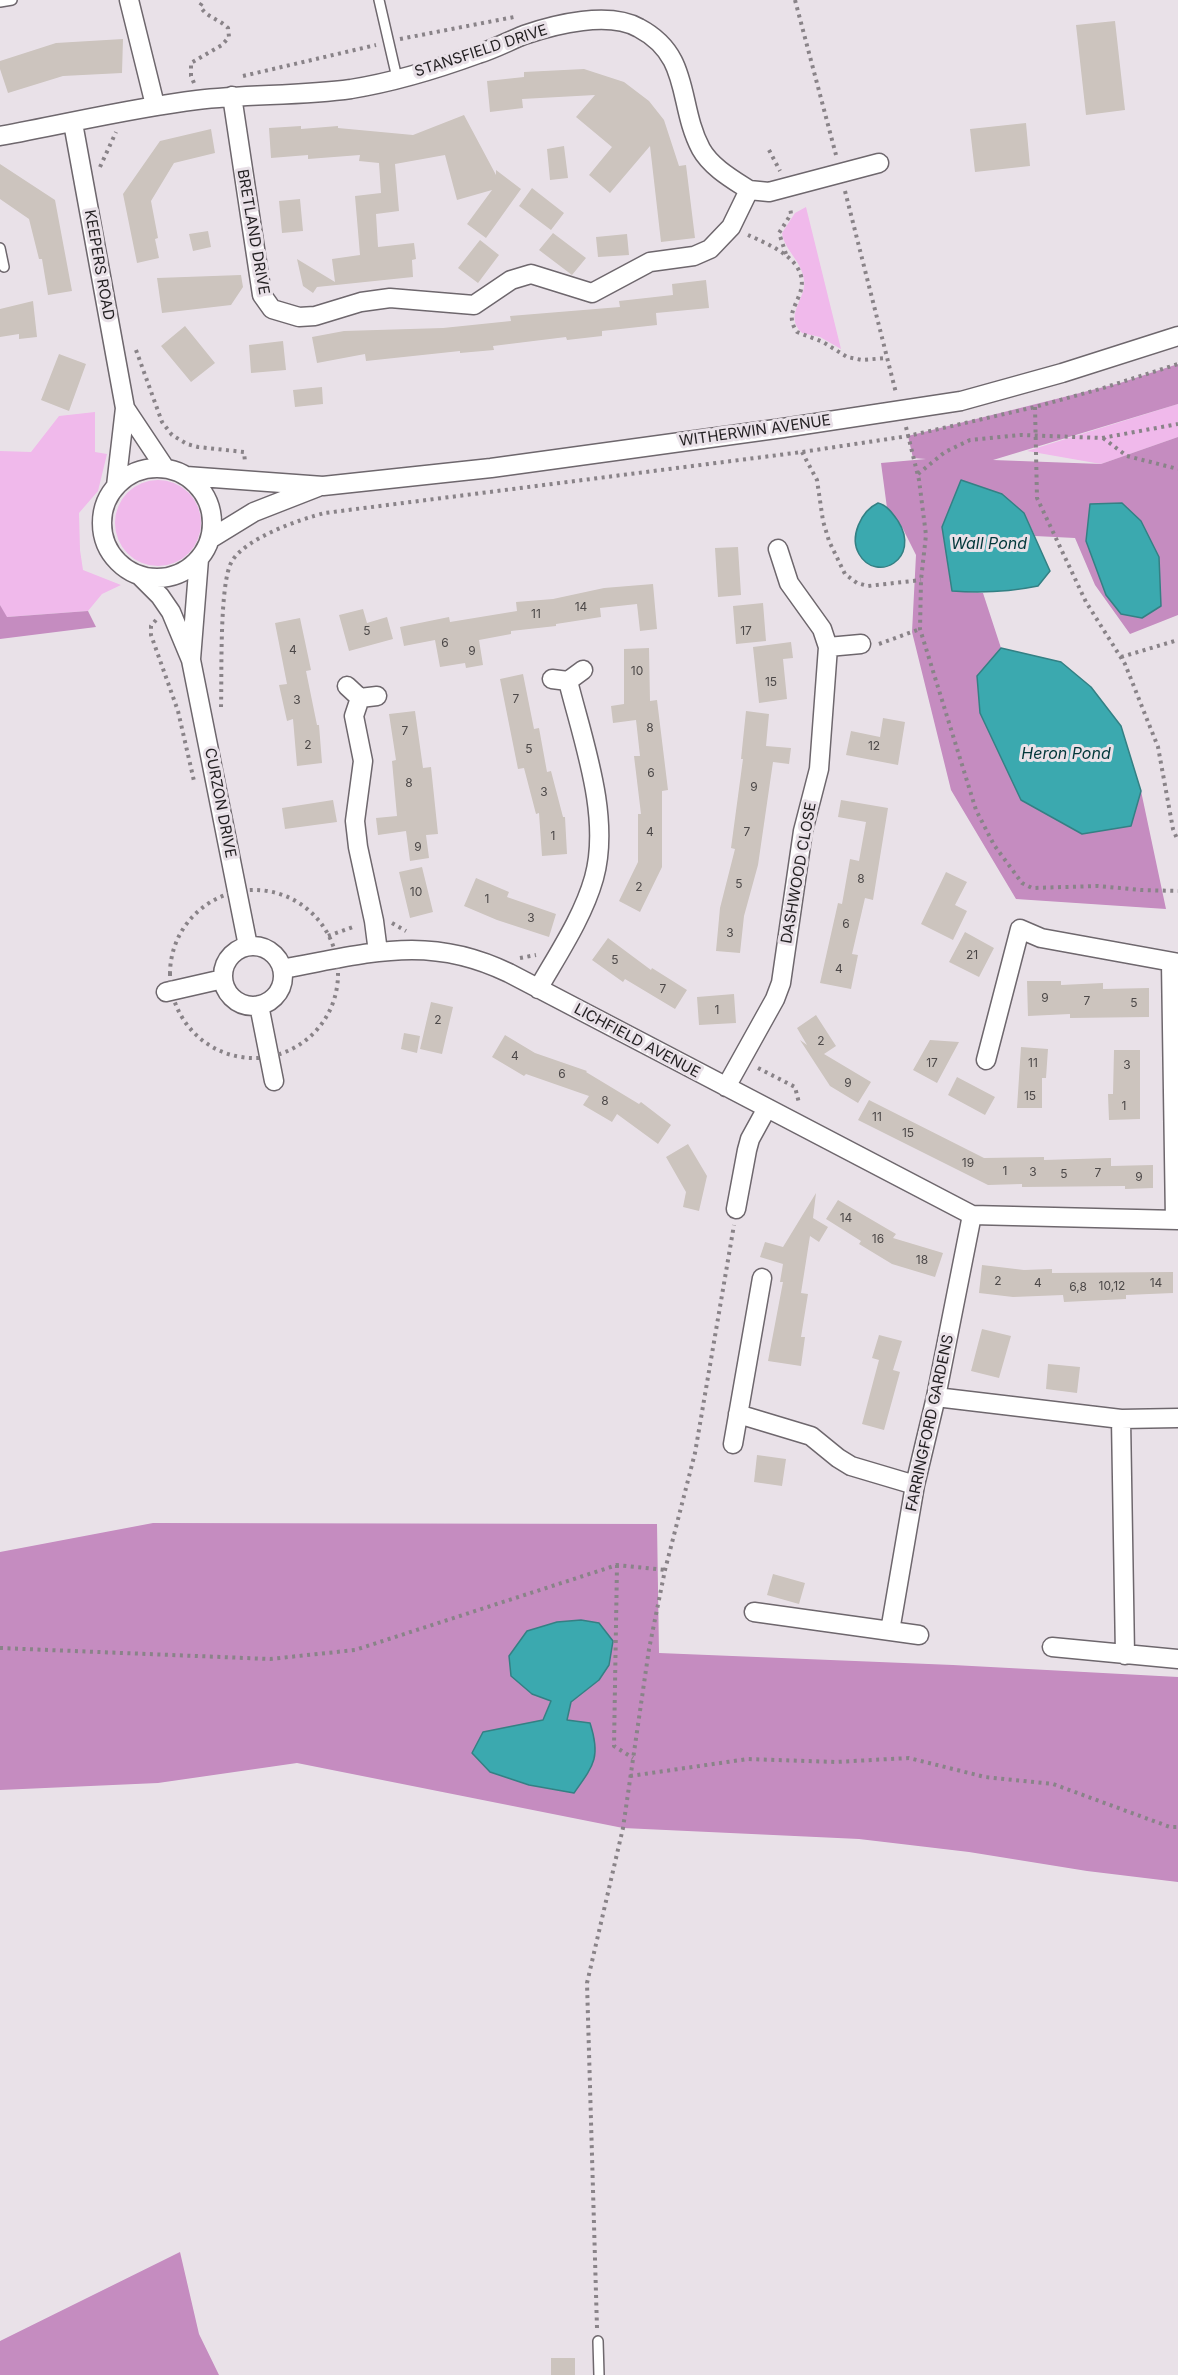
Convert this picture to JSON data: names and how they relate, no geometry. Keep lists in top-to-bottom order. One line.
{"streets":{"street":["STANSFIELD DRIVE","BRETLAND DRIVE","KEEPERS ROAD","WITHERWIN AVENUE","CURZON DRIVE","DASHWOOD CLOSE","LICHFIELD AVENUE","FARRINGFORD GARDENS"]},"crossings":[["STANSFIELD DRIVE","BRETLAND DRIVE"],["STANSFIELD DRIVE","KEEPERS ROAD"],["CURZON DRIVE","LICHFIELD AVENUE"],["DASHWOOD CLOSE","LICHFIELD AVENUE"],["LICHFIELD AVENUE","FARRINGFORD GARDENS"]],"water":["Wall Pond","Heron Pond"],"house_numbers":["14","11","5","17","6","4","9","10","15","7","3","8","7","2","12","5","6","8","9","3","4","7","1","9","8","5","2","10","1","3","6","3","21","5","4","7","9","7","5","1","2","2","4","17","11","3","6","9","15","8","1","11","15","19","1","3","7","5","9","14","16","18","2","4","14","10,12","6,8"]}
